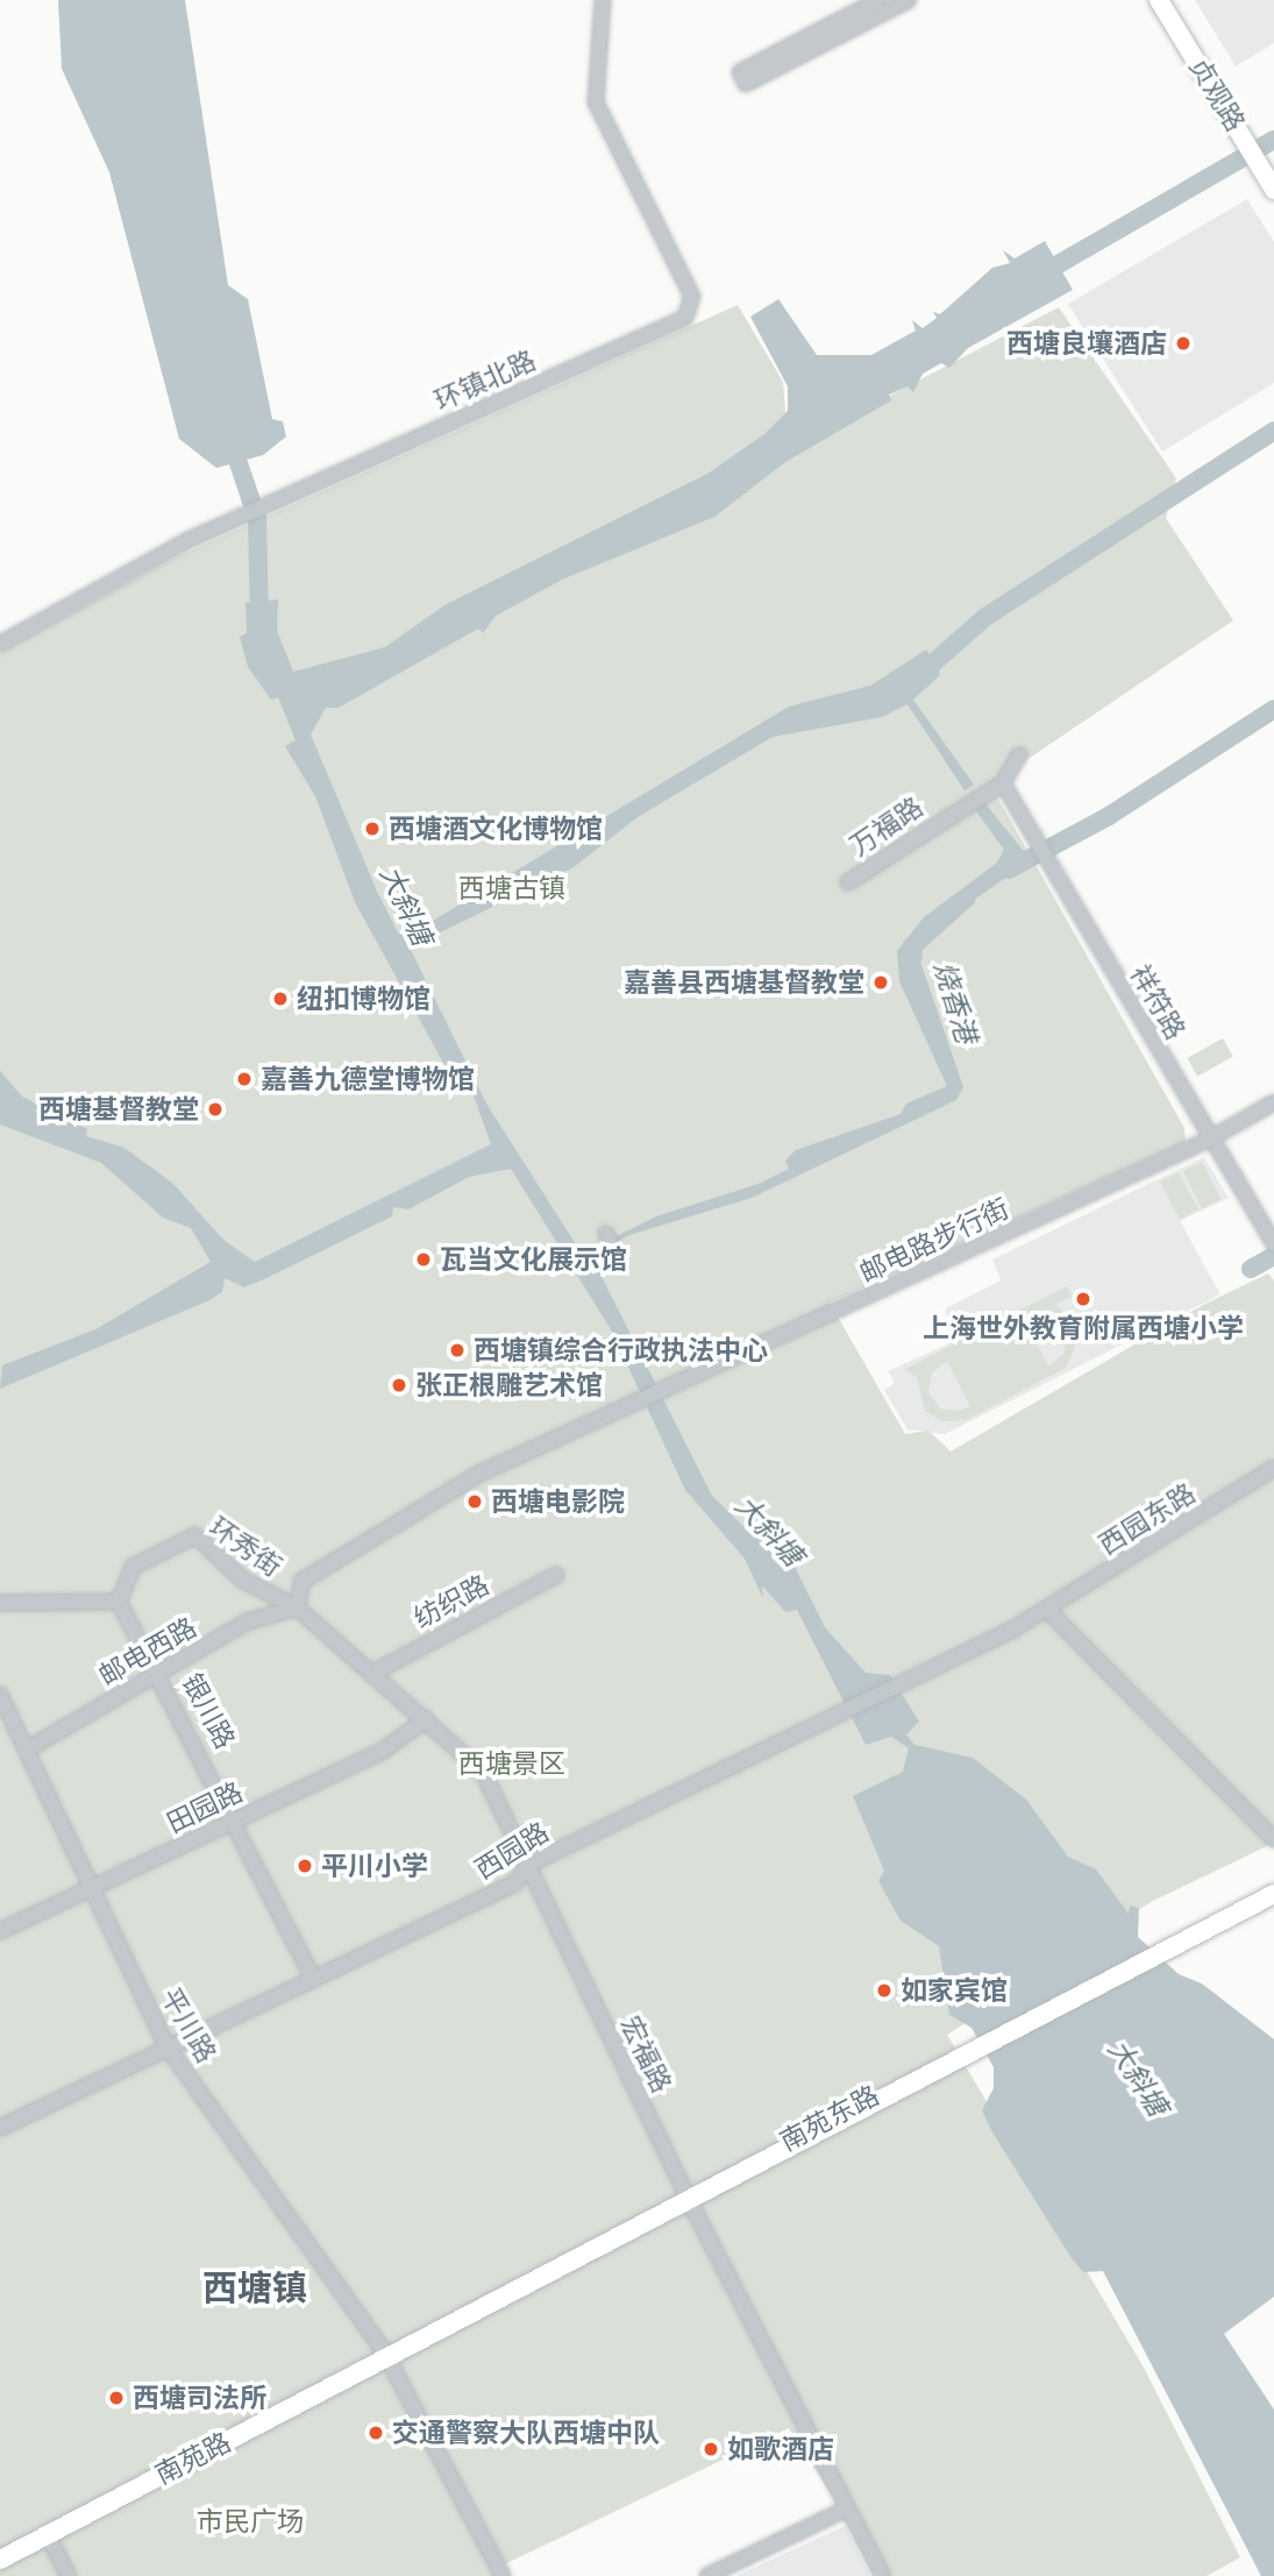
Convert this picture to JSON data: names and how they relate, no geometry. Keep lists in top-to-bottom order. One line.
{"streets":{"main road":["贞观路","南苑东路","南苑路"],"street":["环镇北路","万福路","祥符路","邮电路步行街","西园东路","环秀街","纺织路","邮电西路","银川路","田园路","西园路","平川路","宏福路"]},"crossings":[["万福路","祥符路"],["祥符路","邮电路步行街"],["邮电路步行街","环秀街"],["邮电路步行街","邮电西路"],["邮电路步行街","宏福路"],["西园东路","西园路"],["环秀街","邮电西路"],["环秀街","银川路"],["环秀街","宏福路"],["纺织路","宏福路"],["邮电西路","银川路"],["邮电西路","平川路"],["邮电西路","宏福路"],["银川路","田园路"],["银川路","西园路"],["田园路","平川路"],["田园路","宏福路"],["西园路","平川路"],["西园路","宏福路"],["平川路","南苑东路"],["平川路","南苑路"],["宏福路","南苑东路"],["南苑东路","南苑路"]],"districts":["西塘镇"],"water":["大斜塘","烧香港"],"parks":["西塘古镇","西塘景区","市民广场"],"places":["西塘良壤酒店","西塘酒文化博物馆","嘉善县西塘基督教堂","纽扣博物馆","嘉善九德堂博物馆","西塘基督教堂","瓦当文化展示馆","上海世外教育附属西塘小学","西塘镇综合行政执法中心","张正根雕艺术馆","西塘电影院","平川小学","如家宾馆","西塘司法所","交通警察大队西塘中队","如歌酒店"]}
